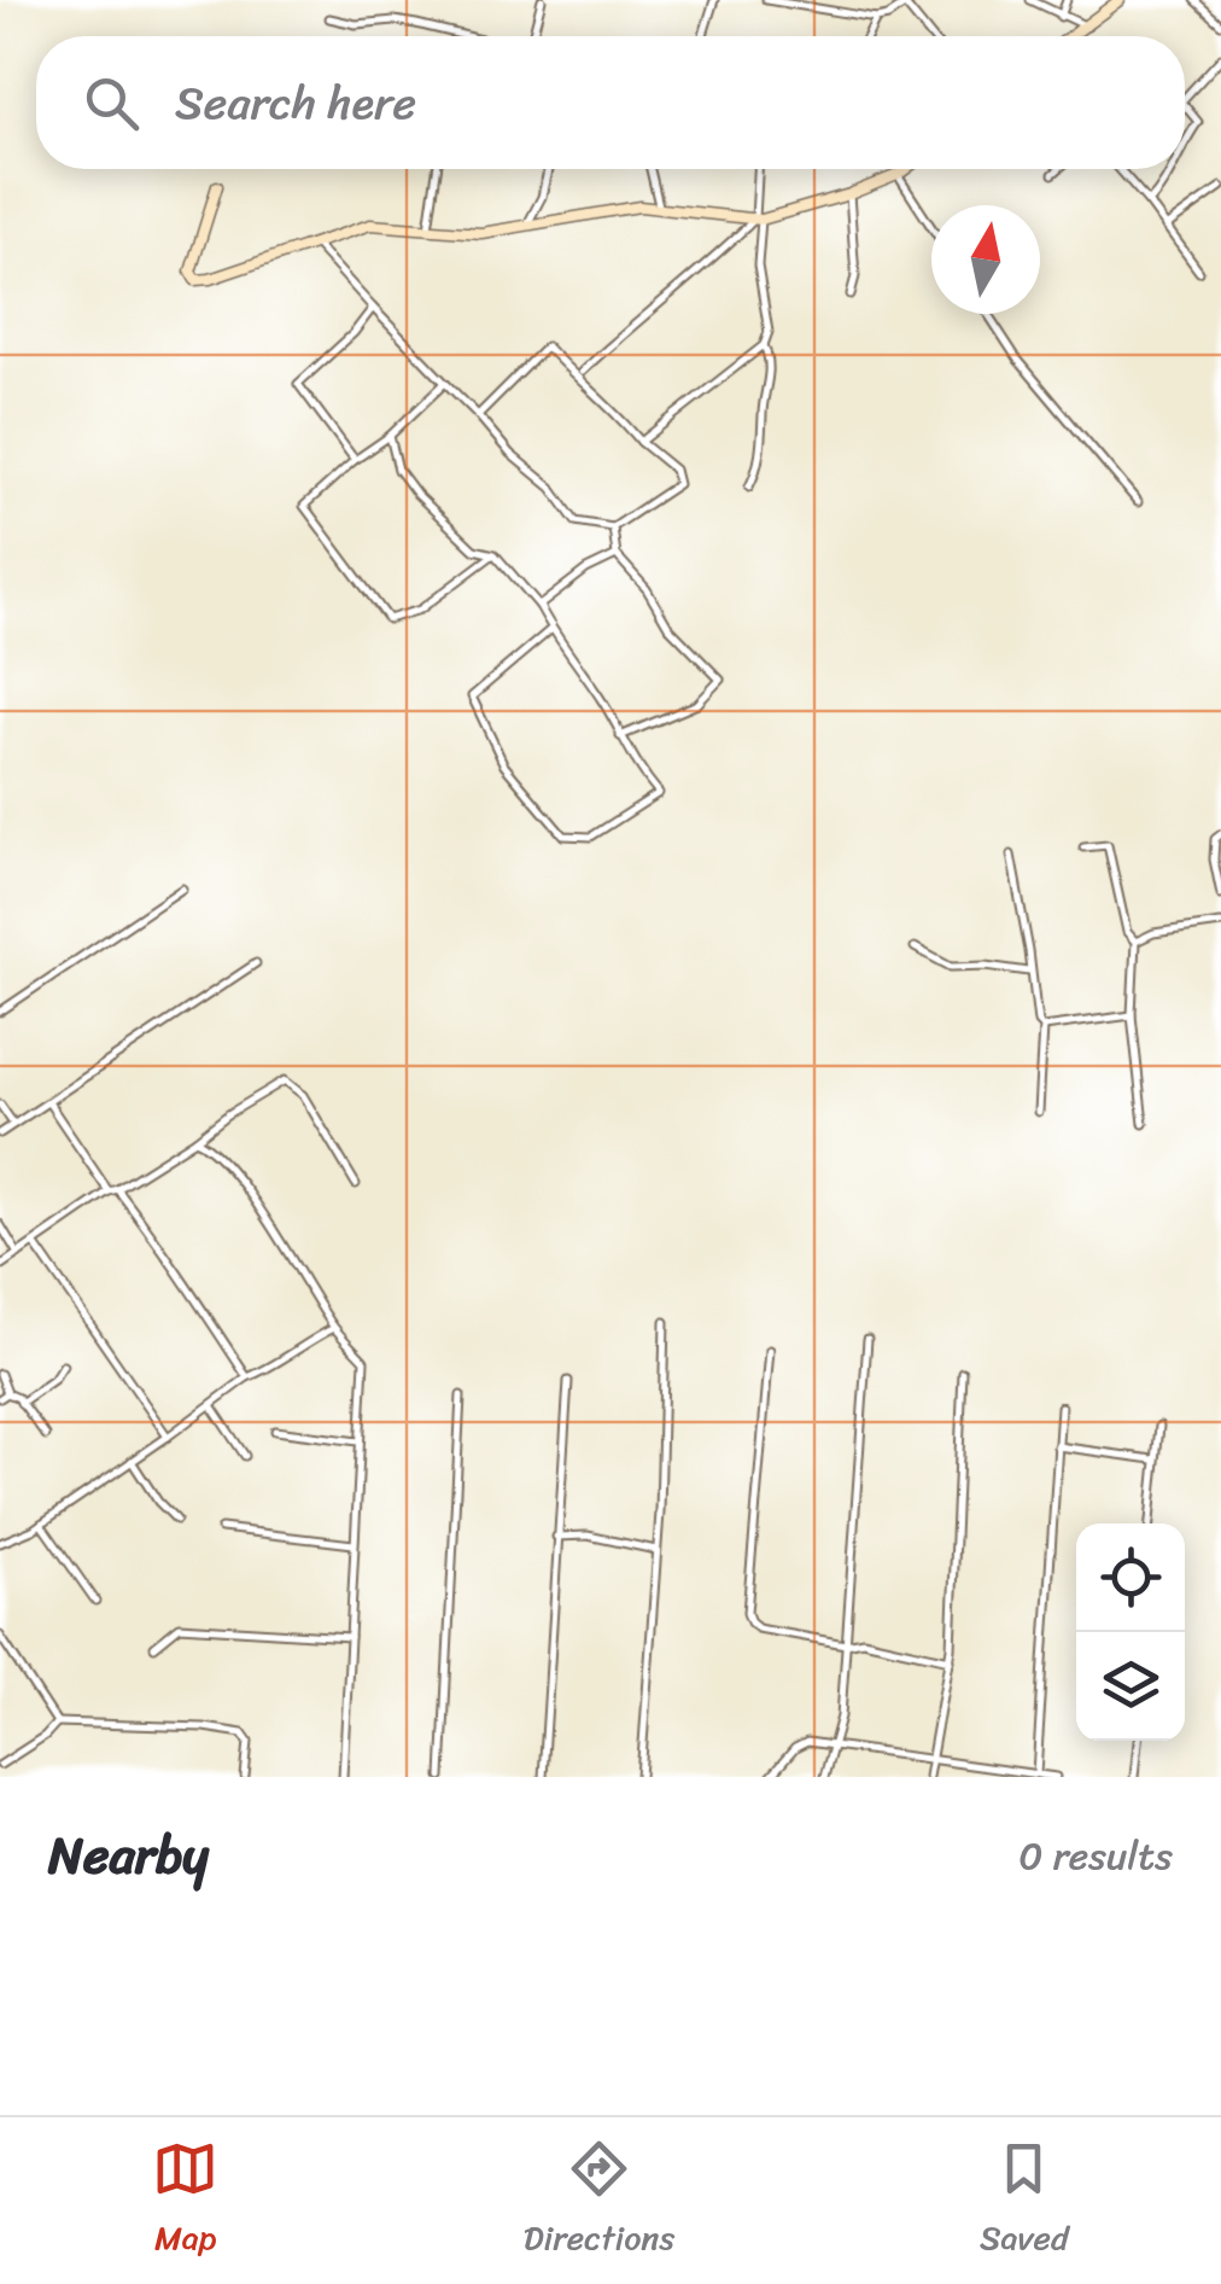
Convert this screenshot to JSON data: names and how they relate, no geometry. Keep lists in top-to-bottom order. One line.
{"north":"top","page":{"search":"Search here","heading":["Nearby","0 results"],"nav":["Map","Directions","Saved"]}}
